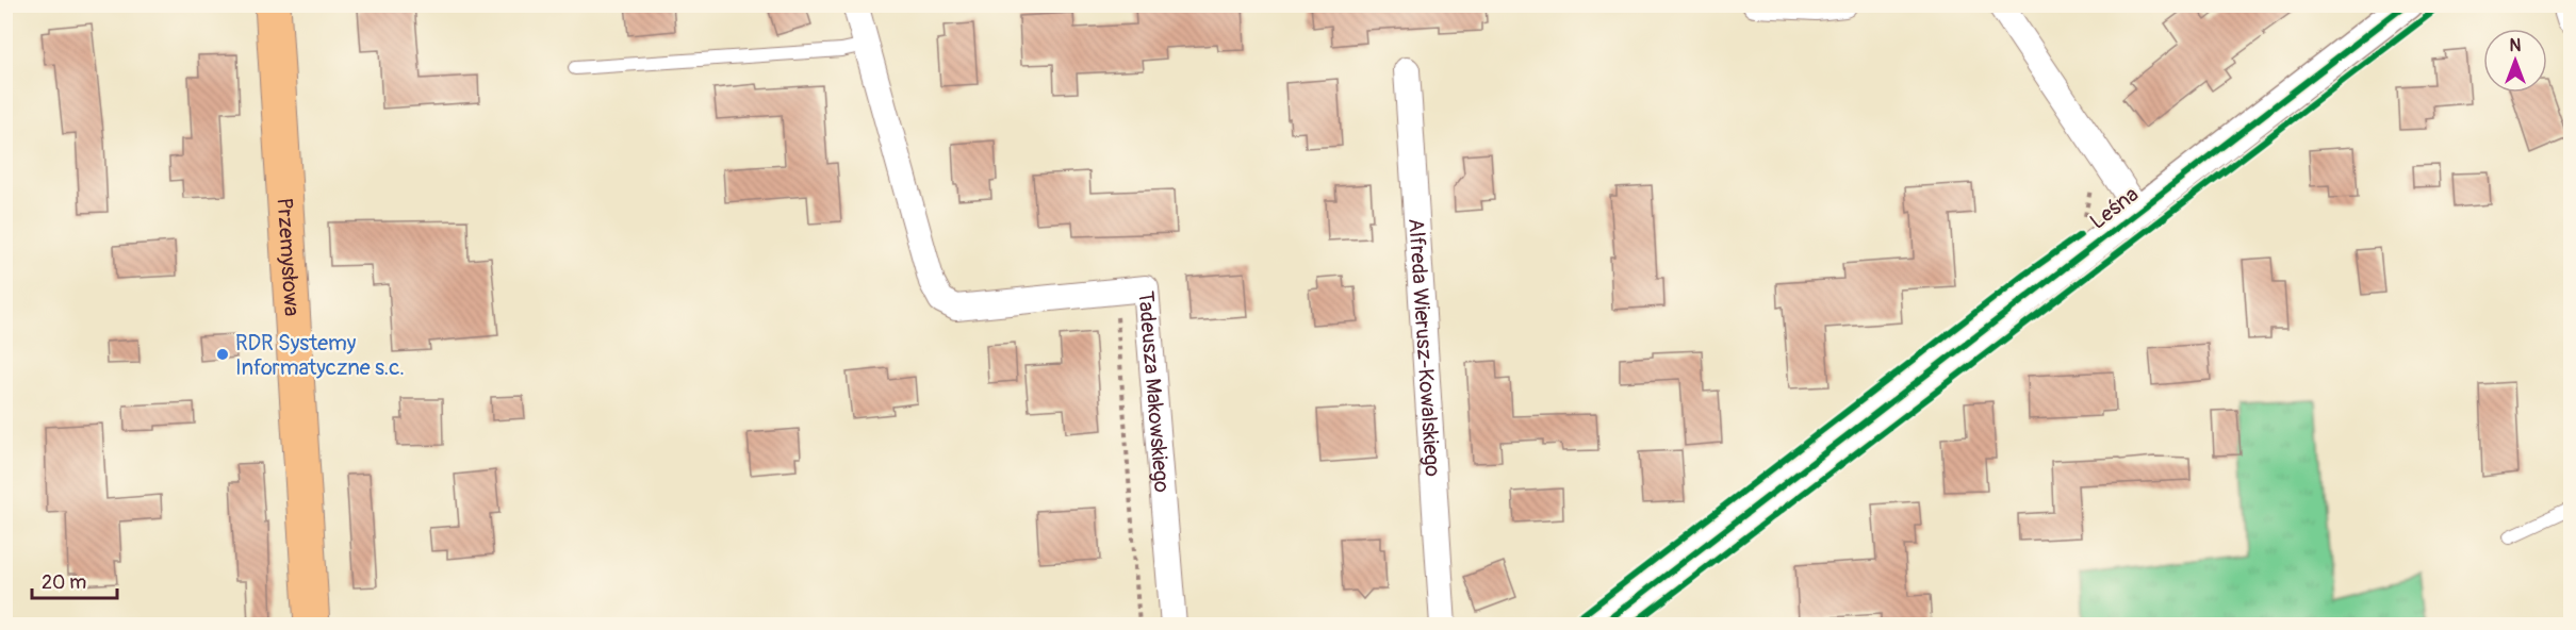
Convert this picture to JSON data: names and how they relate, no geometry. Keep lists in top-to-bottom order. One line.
{"streets":{"main road":["Przemysłowa"],"street":["Leśna","Alfreda Wierusz-Kowalskiego","Tadeusza Makowskiego"]},"places":["RDR Systemy Informatyczne s.c."],"scale_bar":"20 m","north":"top"}
